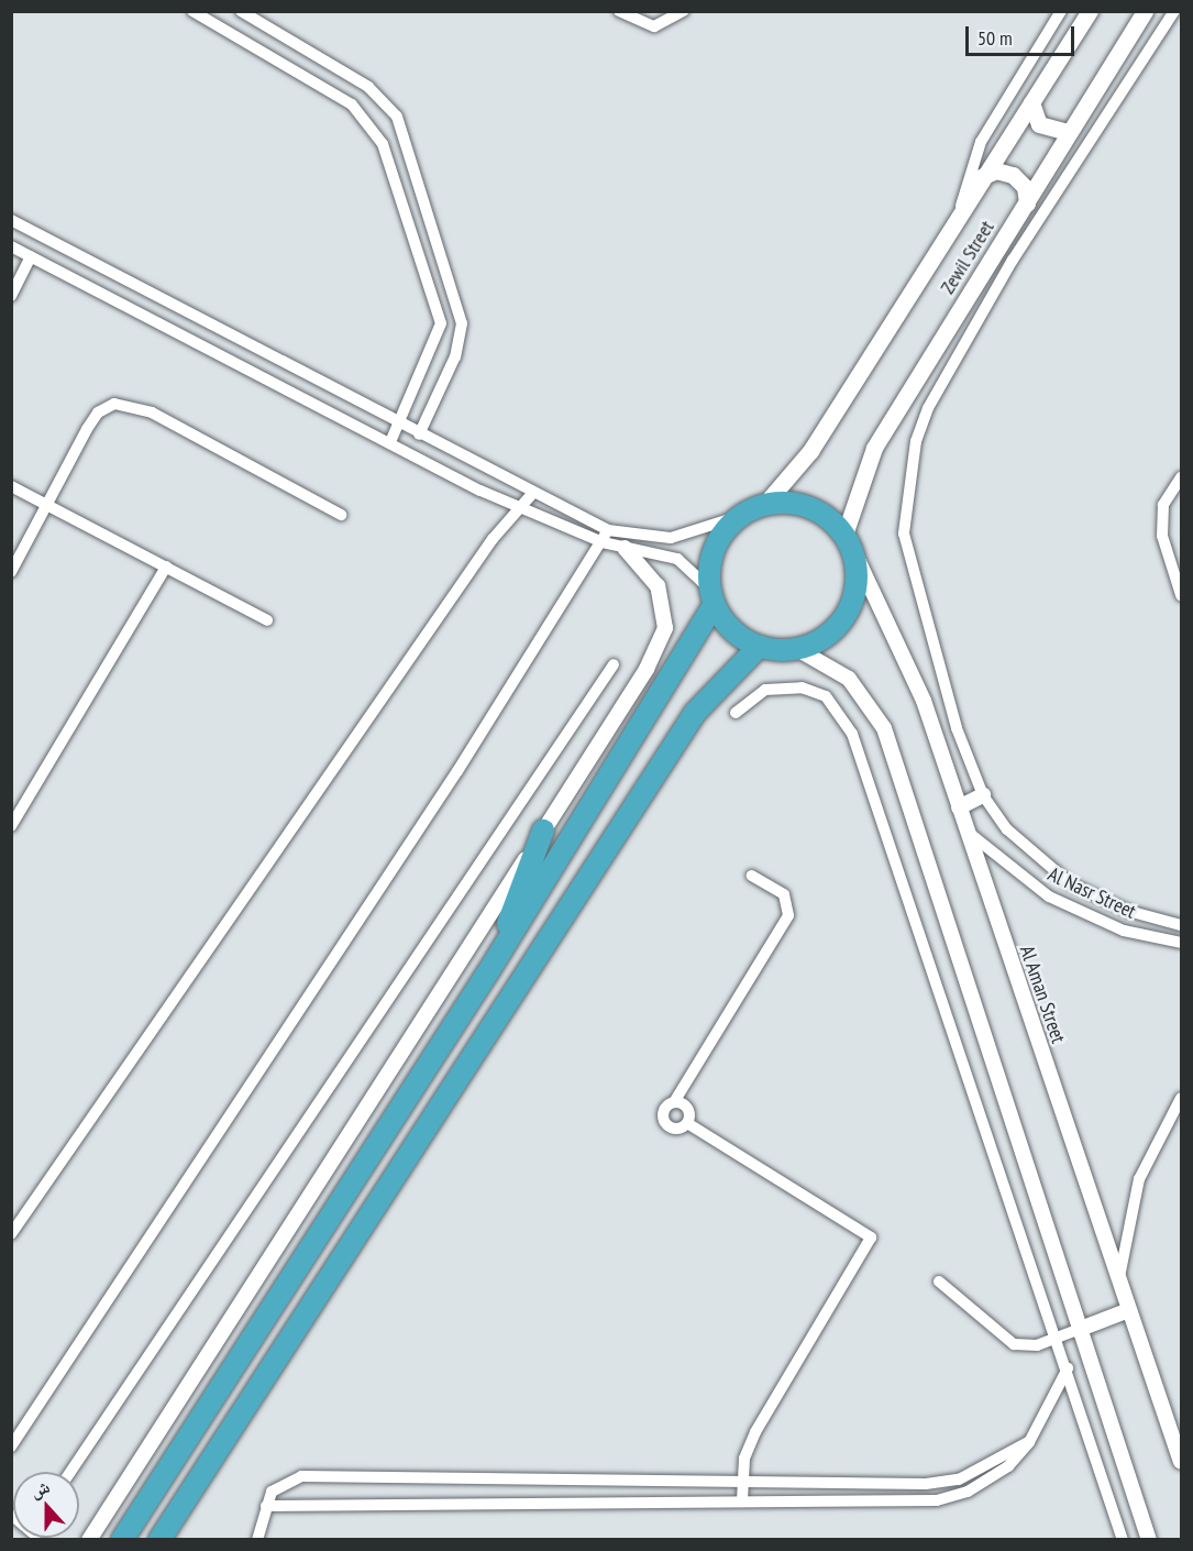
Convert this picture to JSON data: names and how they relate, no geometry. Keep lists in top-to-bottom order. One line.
{"streets":{"main road":["Zewil Street"],"street":["Al Nasr Street","Al Aman Street"]},"crossings":[["Zewil Street","Al Aman Street"],["Al Nasr Street","Al Aman Street"]],"scale_bar":"50 m","north":"top"}
